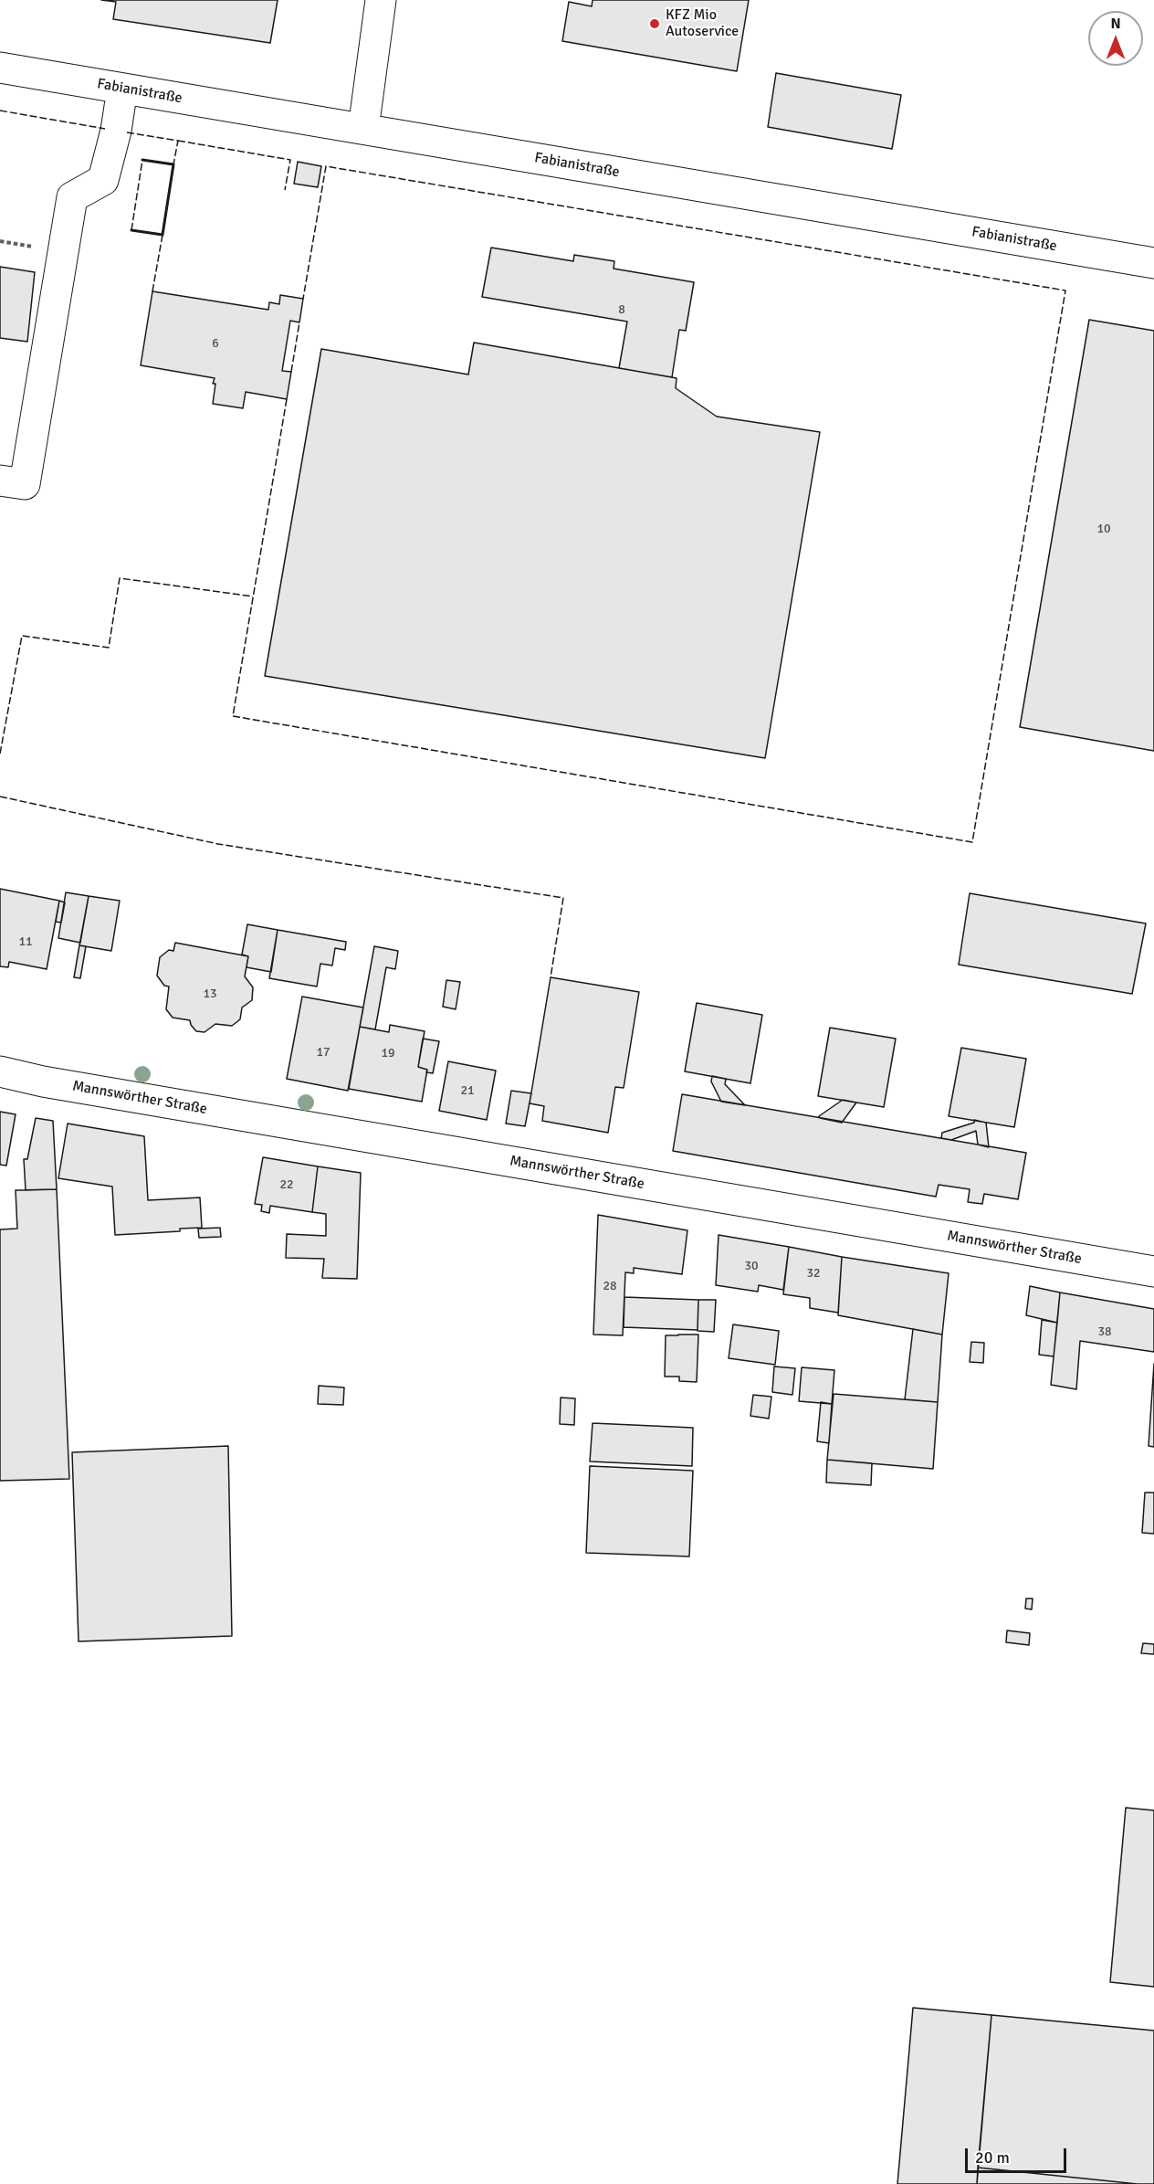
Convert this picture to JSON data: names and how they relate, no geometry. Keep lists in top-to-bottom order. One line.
{"streets":{"street":["Fabianistraße","Mannswörther Straße"]},"places":["KFZ Mio Autoservice"],"house_numbers":["8","6","10","11","13","17","19","21","22","30","32","28","38"],"scale_bar":"20 m","north":"top"}
